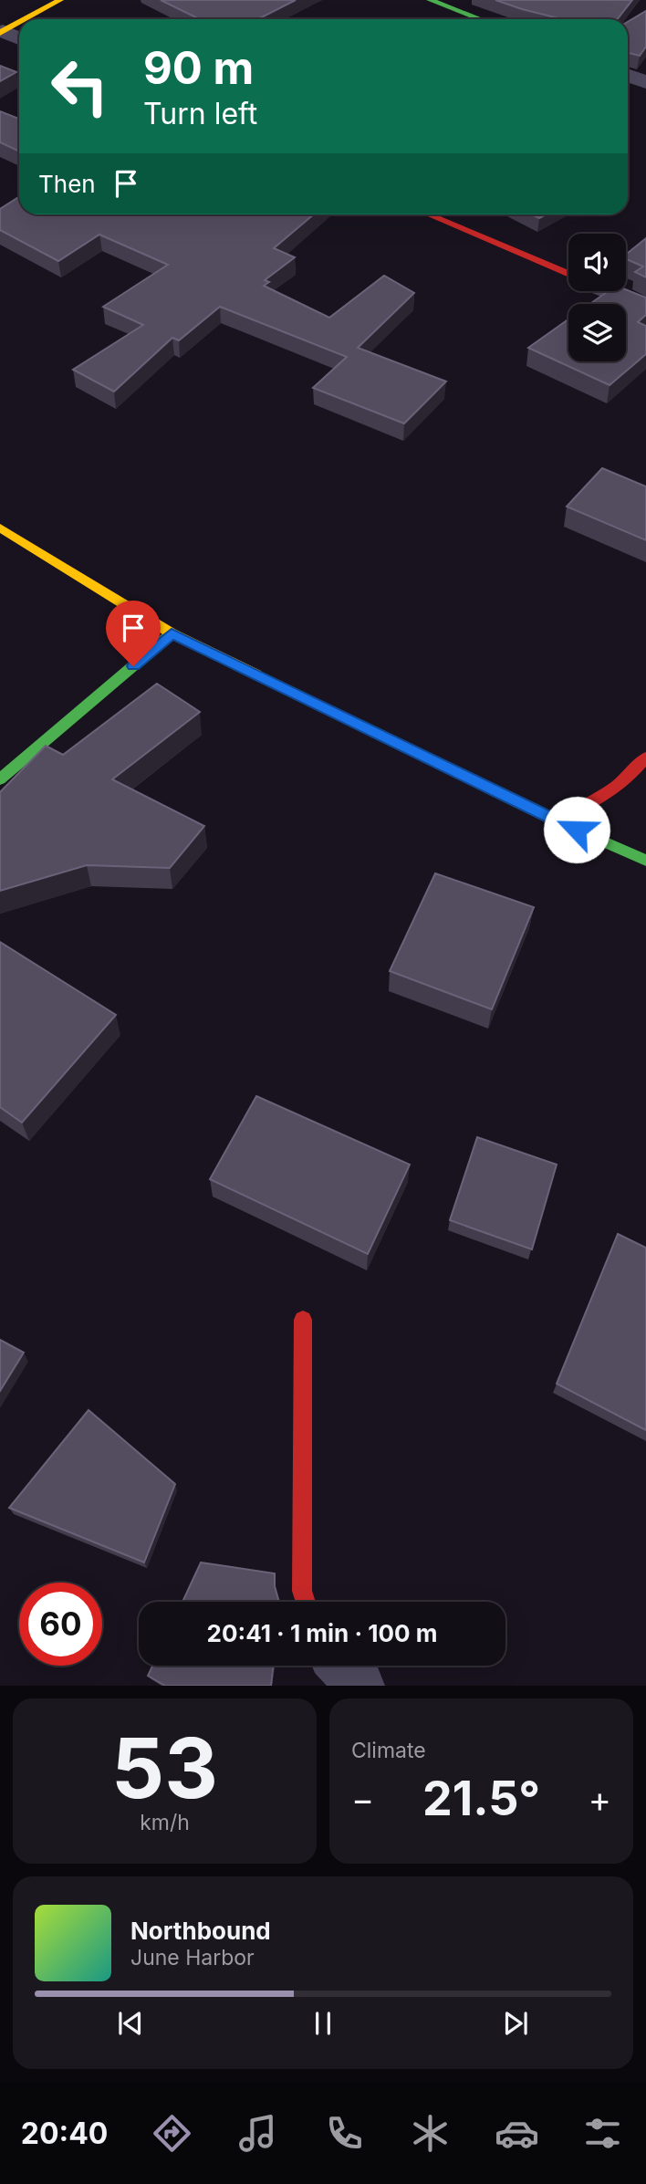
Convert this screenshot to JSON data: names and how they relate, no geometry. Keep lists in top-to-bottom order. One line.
{"page":{"turn":["90 m","Turn left"],"then":"Then","limit":"60","trip":"20:41 · 1 min · 100 m","tile":[["53","km/h"],"Climate"],"heat":["−","21.5°","+"],"song":["Northbound","June Harbor"],"tabs":"20:40"}}
